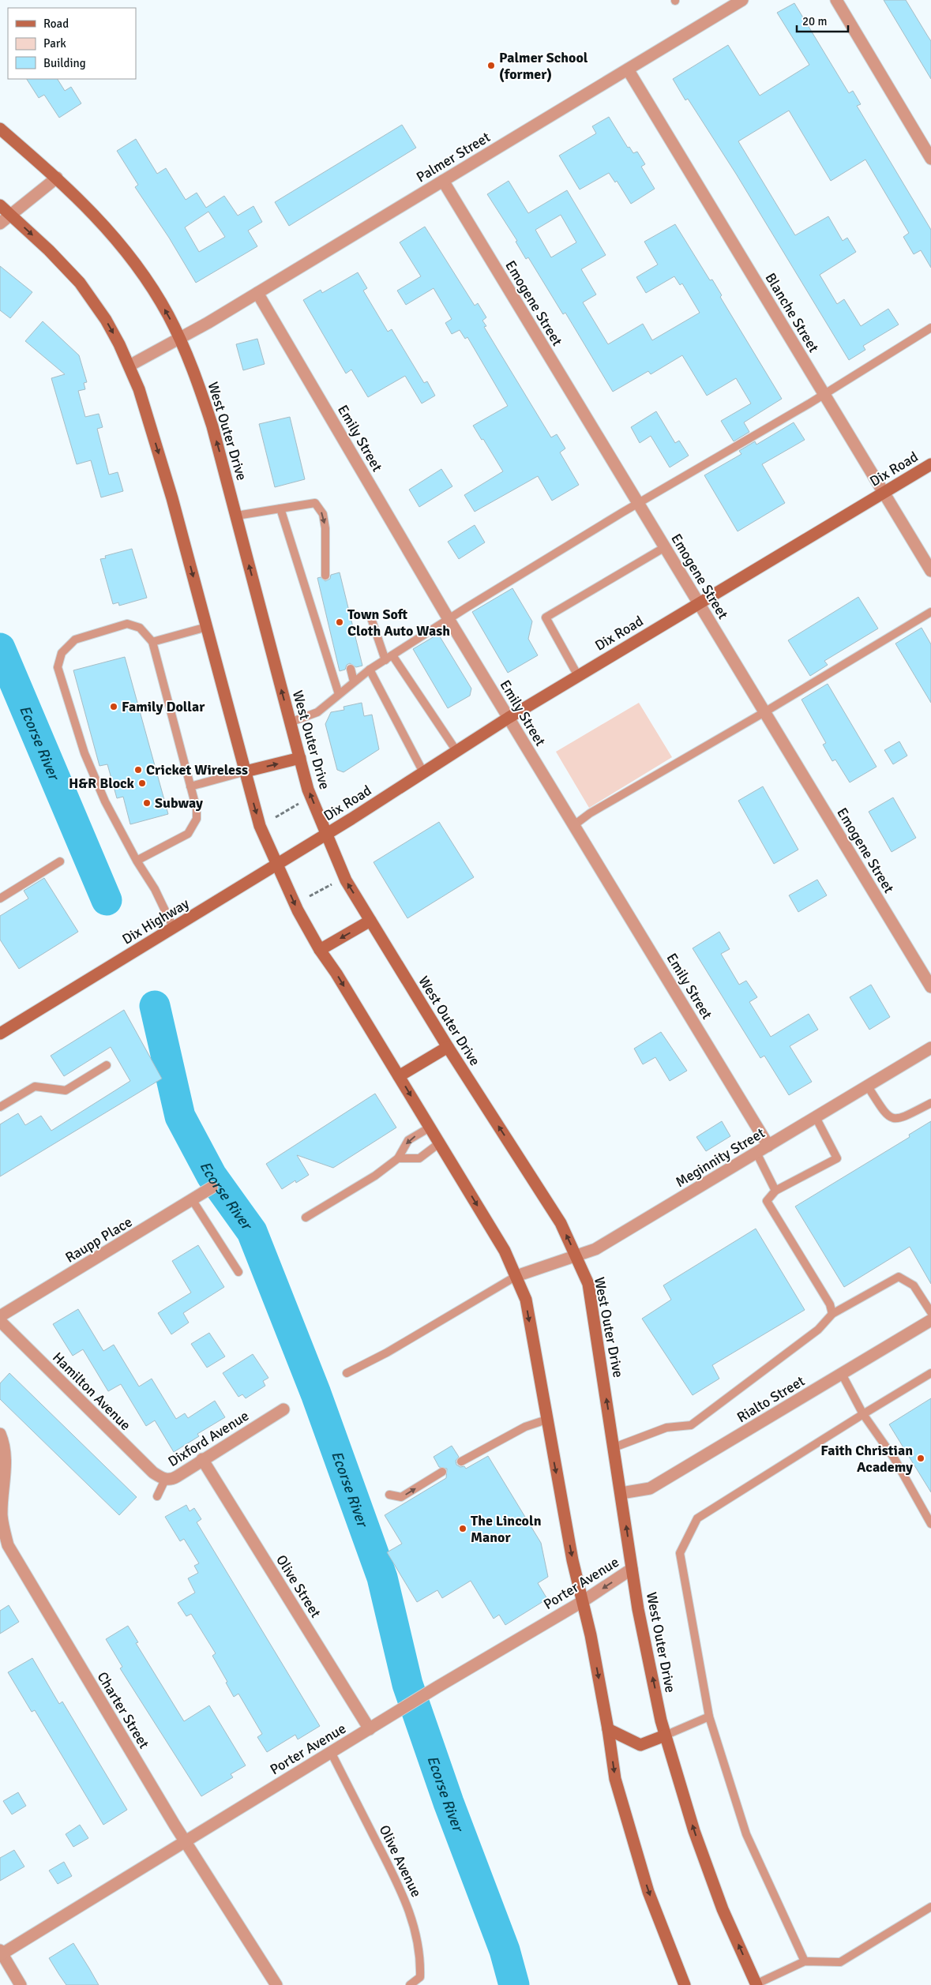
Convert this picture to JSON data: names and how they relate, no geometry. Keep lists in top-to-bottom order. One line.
{"streets":{"main road":["West Outer Drive","Dix Road","Dix Highway"],"street":["Palmer Street","Emogene Street","Blanche Street","Emily Street","Meginnity Street","Raupp Place","Hamilton Avenue","Rialto Street","Dixford Avenue","Porter Avenue","Olive Street","Charter Street"],"lane":["Olive Avenue"]},"crossings":[["Palmer Street","Emogene Street"],["Palmer Street","Blanche Street"],["Palmer Street","West Outer Drive"],["Palmer Street","Emily Street"],["Emogene Street","Dix Road"],["Blanche Street","Dix Road"],["West Outer Drive","Dix Road"],["West Outer Drive","Dix Highway"],["West Outer Drive","Meginnity Street"],["West Outer Drive","Rialto Street"],["West Outer Drive","Porter Avenue"],["Emily Street","Dix Road"],["Emily Street","Meginnity Street"],["Dix Road","Dix Highway"],["Hamilton Avenue","Dixford Avenue"],["Dixford Avenue","Olive Street"],["Porter Avenue","Olive Street"],["Porter Avenue","Charter Street"],["Porter Avenue","Olive Avenue"]],"water":["Ecorse River"],"places":["Palmer School (former)","Town Soft Cloth Auto Wash","Family Dollar","Cricket Wireless","H&R Block","Subway","Faith Christian Academy","The Lincoln Manor"],"legend":["Road","Park","Building"],"scale_bar":"20 m"}
